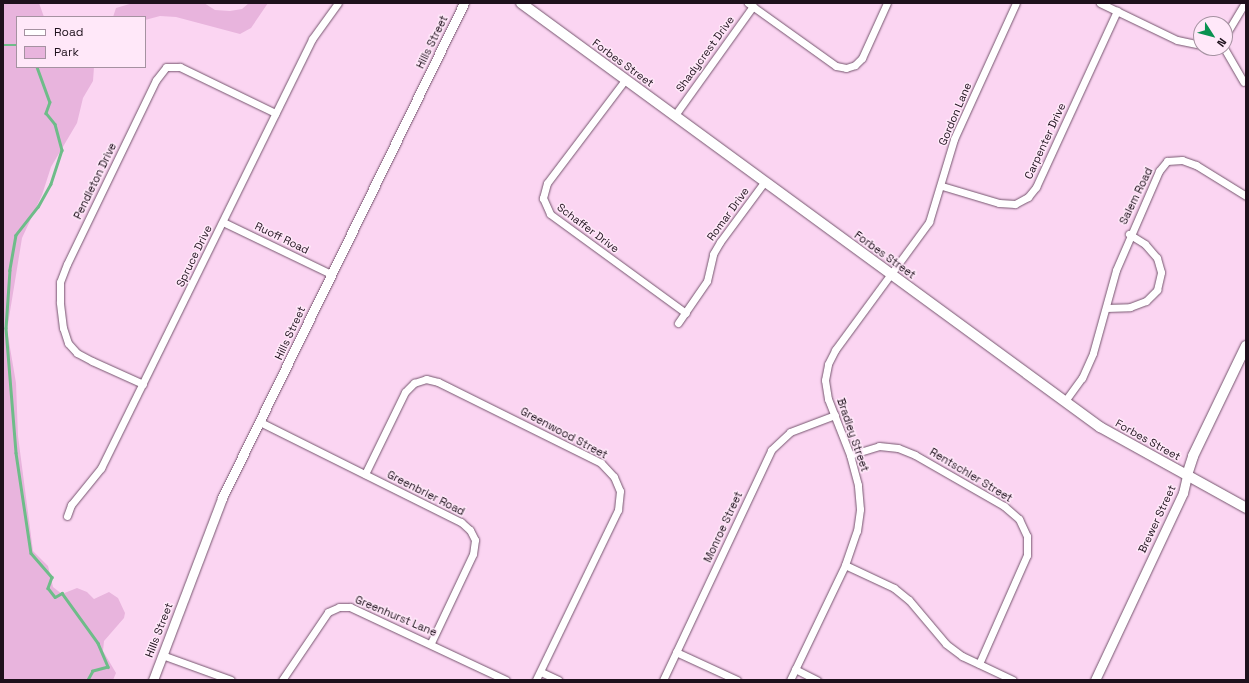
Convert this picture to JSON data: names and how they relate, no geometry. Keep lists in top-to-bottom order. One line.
{"streets":{"main road":["Forbes Street","Brewer Street"],"street":["Hills Street","Shadycrest Drive","Gordon Lane","Carpenter Drive","Pendleton Drive","Salem Road","Romar Drive","Schaffer Drive","Ruoff Road","Spruce Drive","Greenwood Street","Bradley Street","Rentschler Street","Greenbrier Road","Monroe Street","Greenhurst Lane"]},"crossings":[["Hills Street","Ruoff Road"],["Hills Street","Greenbrier Road"],["Shadycrest Drive","Forbes Street"],["Forbes Street","Gordon Lane"],["Forbes Street","Salem Road"],["Forbes Street","Romar Drive"],["Forbes Street","Schaffer Drive"],["Forbes Street","Bradley Street"],["Forbes Street","Brewer Street"],["Gordon Lane","Carpenter Drive"],["Gordon Lane","Bradley Street"],["Pendleton Drive","Spruce Drive"],["Romar Drive","Schaffer Drive"],["Ruoff Road","Spruce Drive"],["Greenwood Street","Greenbrier Road"],["Bradley Street","Rentschler Street"],["Bradley Street","Monroe Street"],["Greenbrier Road","Greenhurst Lane"]],"legend":["Road","Park"],"north":"bottom right"}
